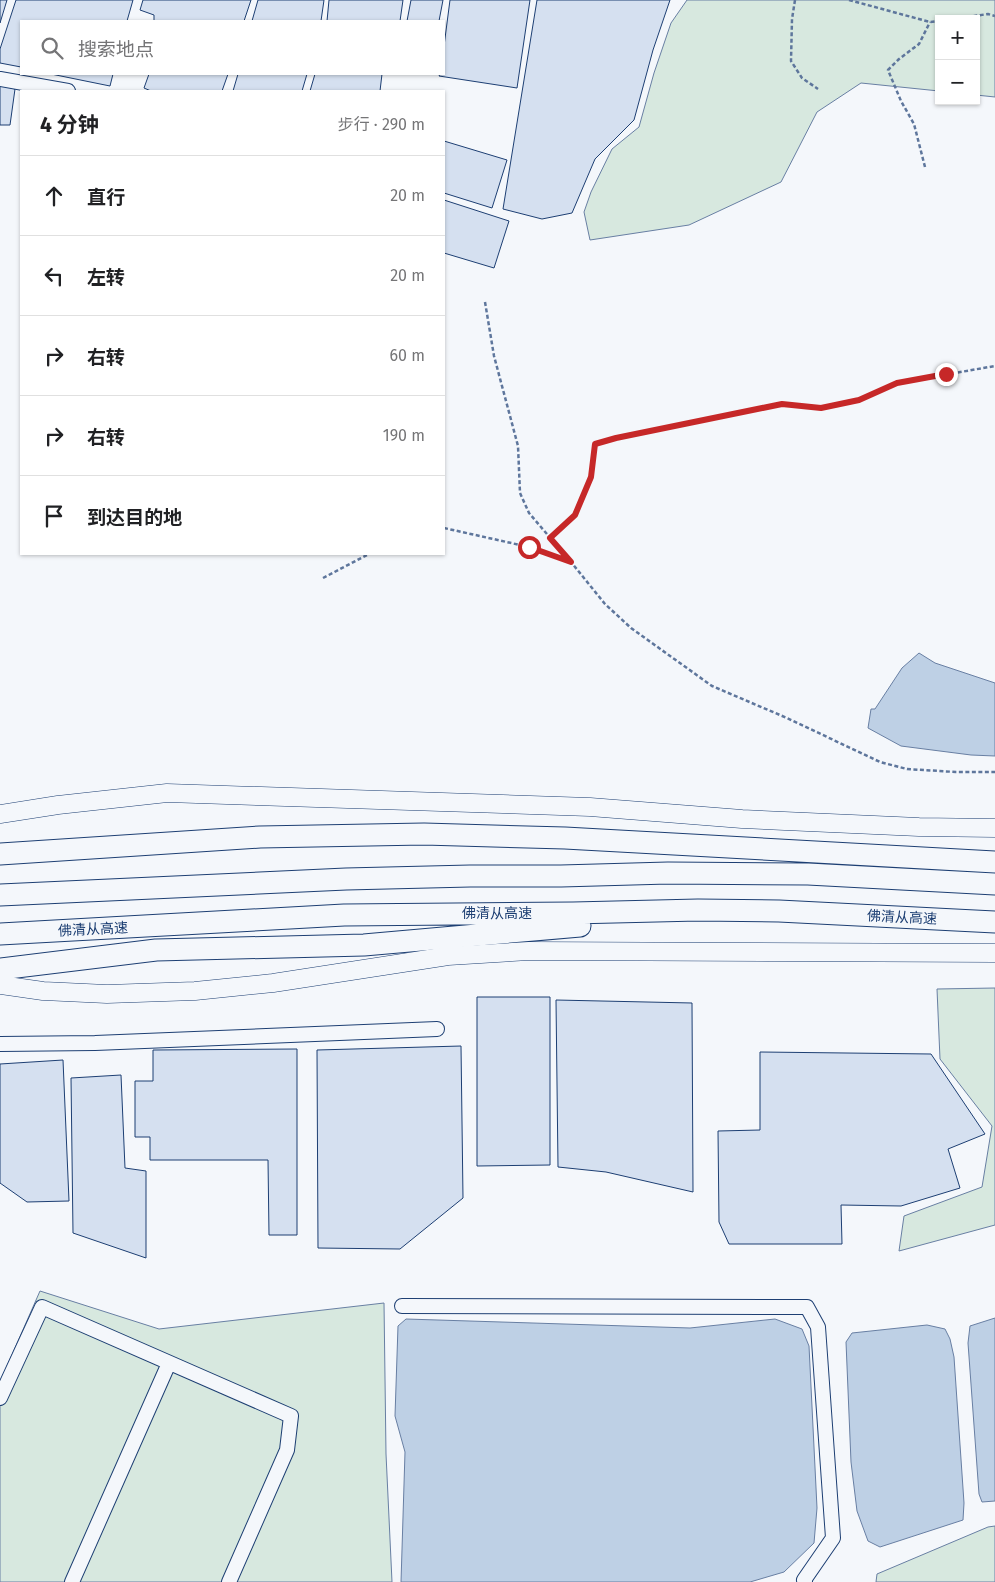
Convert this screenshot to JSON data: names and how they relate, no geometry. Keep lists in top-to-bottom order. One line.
{"streets":{"highway":["佛清从高速"]},"page":{"map_buttons":["+","−"],"search":"搜索地点","heading":["4 分钟","步行 · 290 m"],"list":[["直行","20 m"],["左转","20 m"],["右转","60 m"],["右转","190 m"],"到达目的地"]}}
